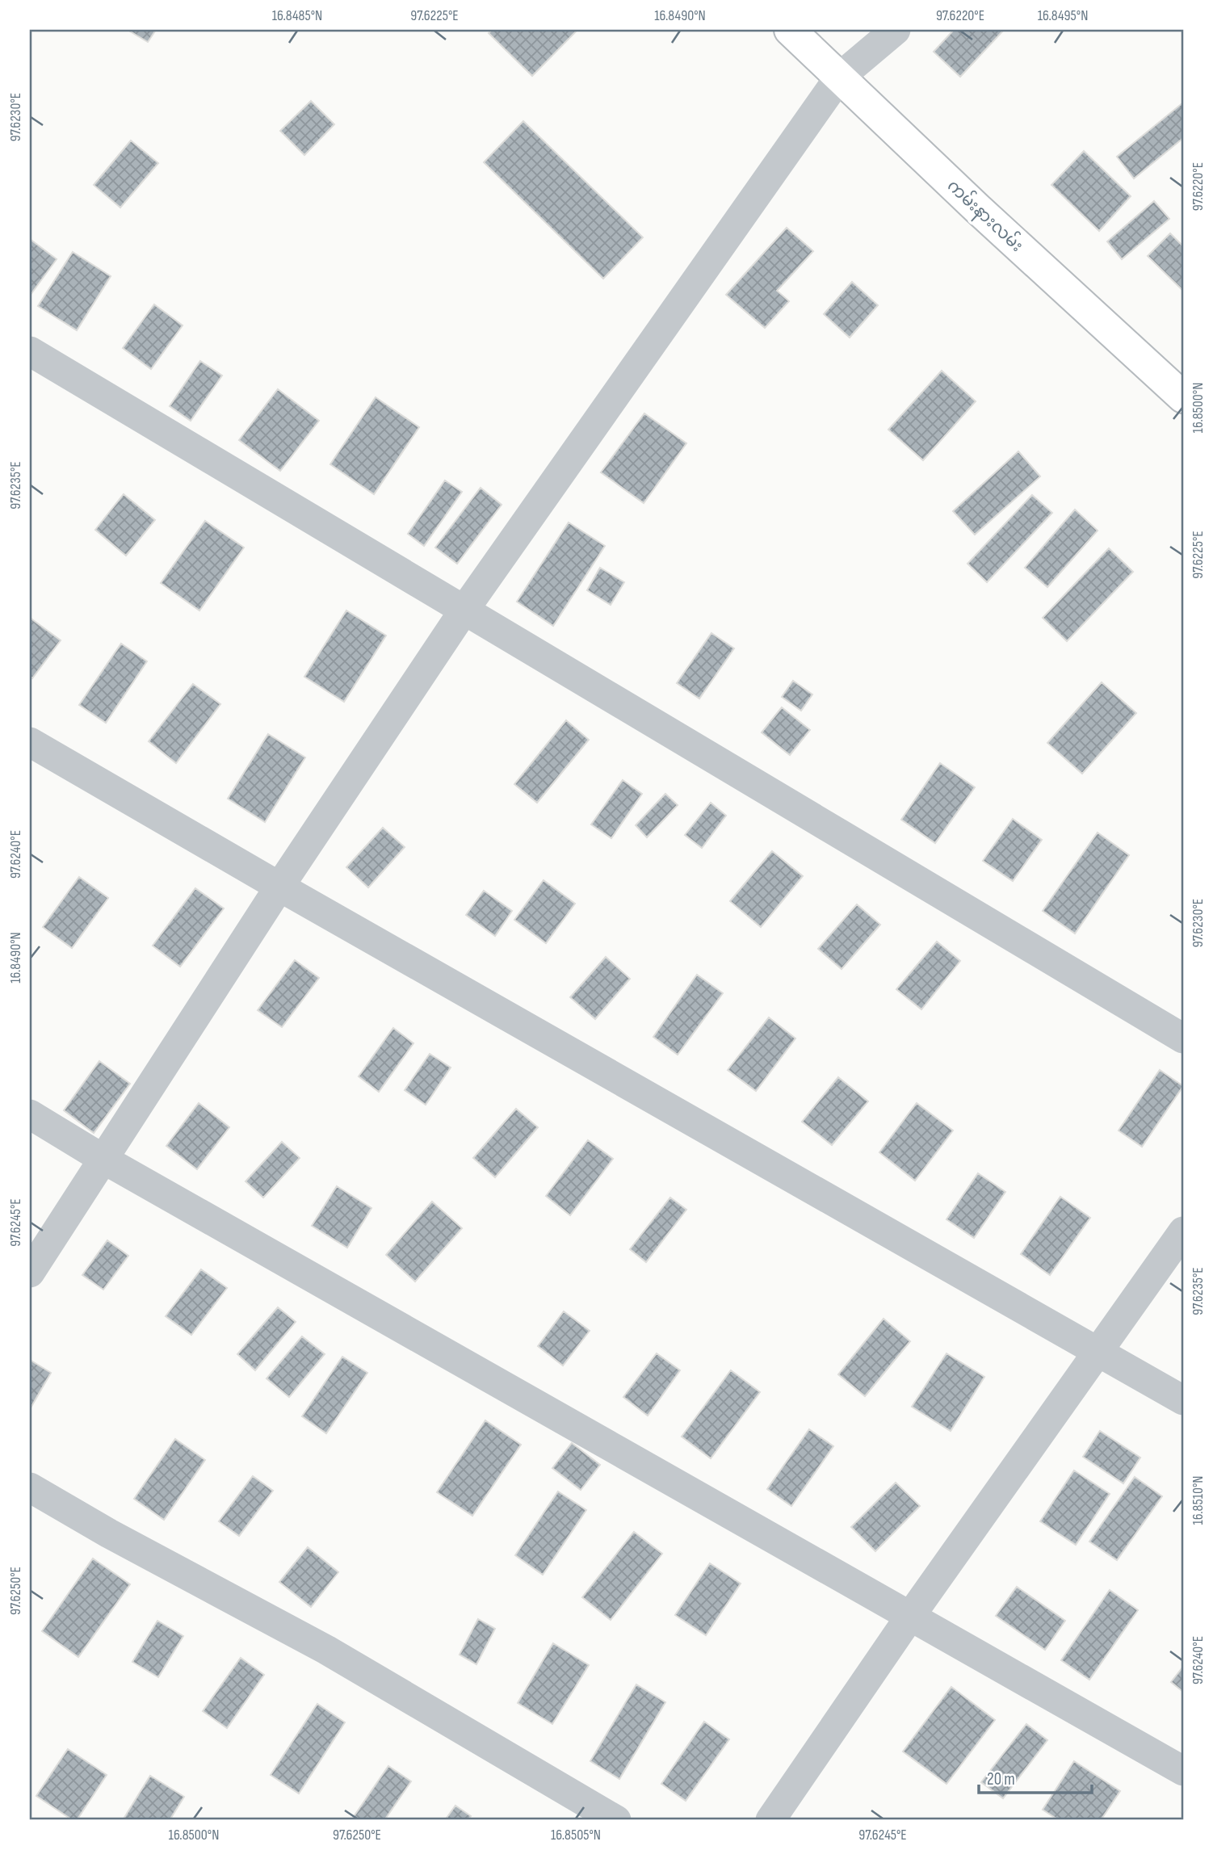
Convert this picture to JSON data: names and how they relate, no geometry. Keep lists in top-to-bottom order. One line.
{"streets":{"main road":["ကမ်းနားလမ်း"]},"scale_bar":"20 m","coordinates":["16.8485°N","97.6225°E","16.8490°N","97.6220°E","16.8495°N","97.6230°E","16.8500°N","97.6235°E","97.6240°E","97.6245°E","16.8510°N","97.6250°E","16.8505°N"]}
